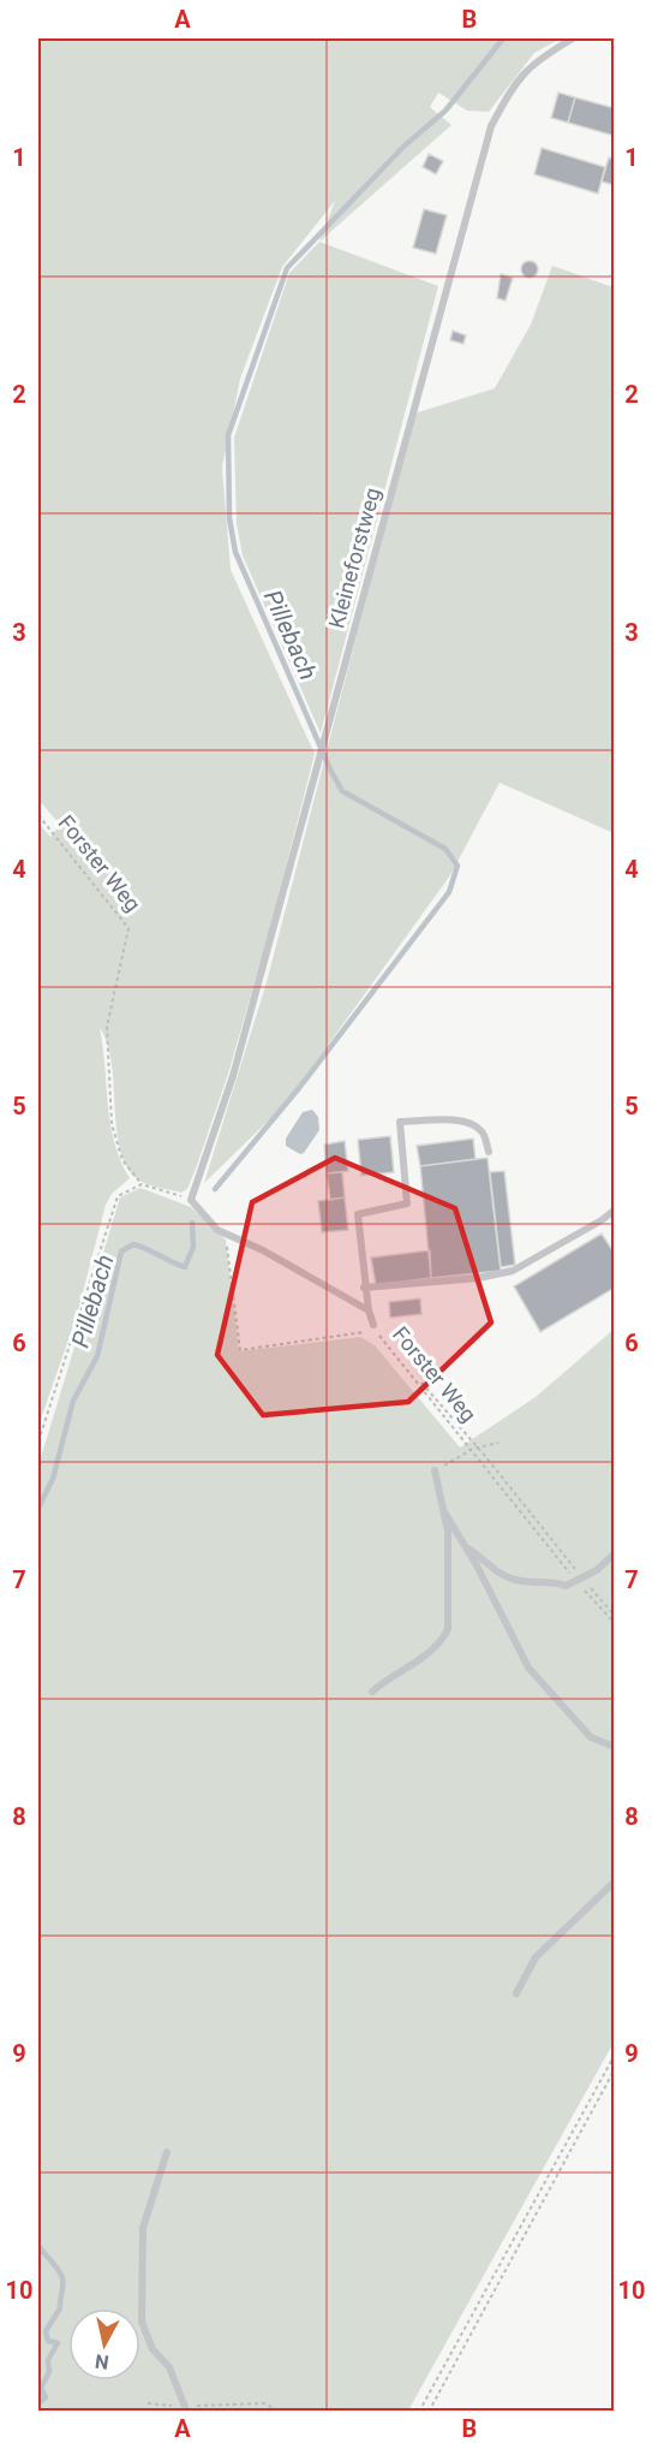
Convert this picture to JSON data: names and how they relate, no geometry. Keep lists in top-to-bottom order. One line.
{"streets":{"lane":["Kleineforstweg","Forster Weg"]},"water":["Pillebach"],"north":"bottom","grid":{"columns":["A","B"],"rows":["1","2","3","4","5","6","7","8","9","10"]}}
